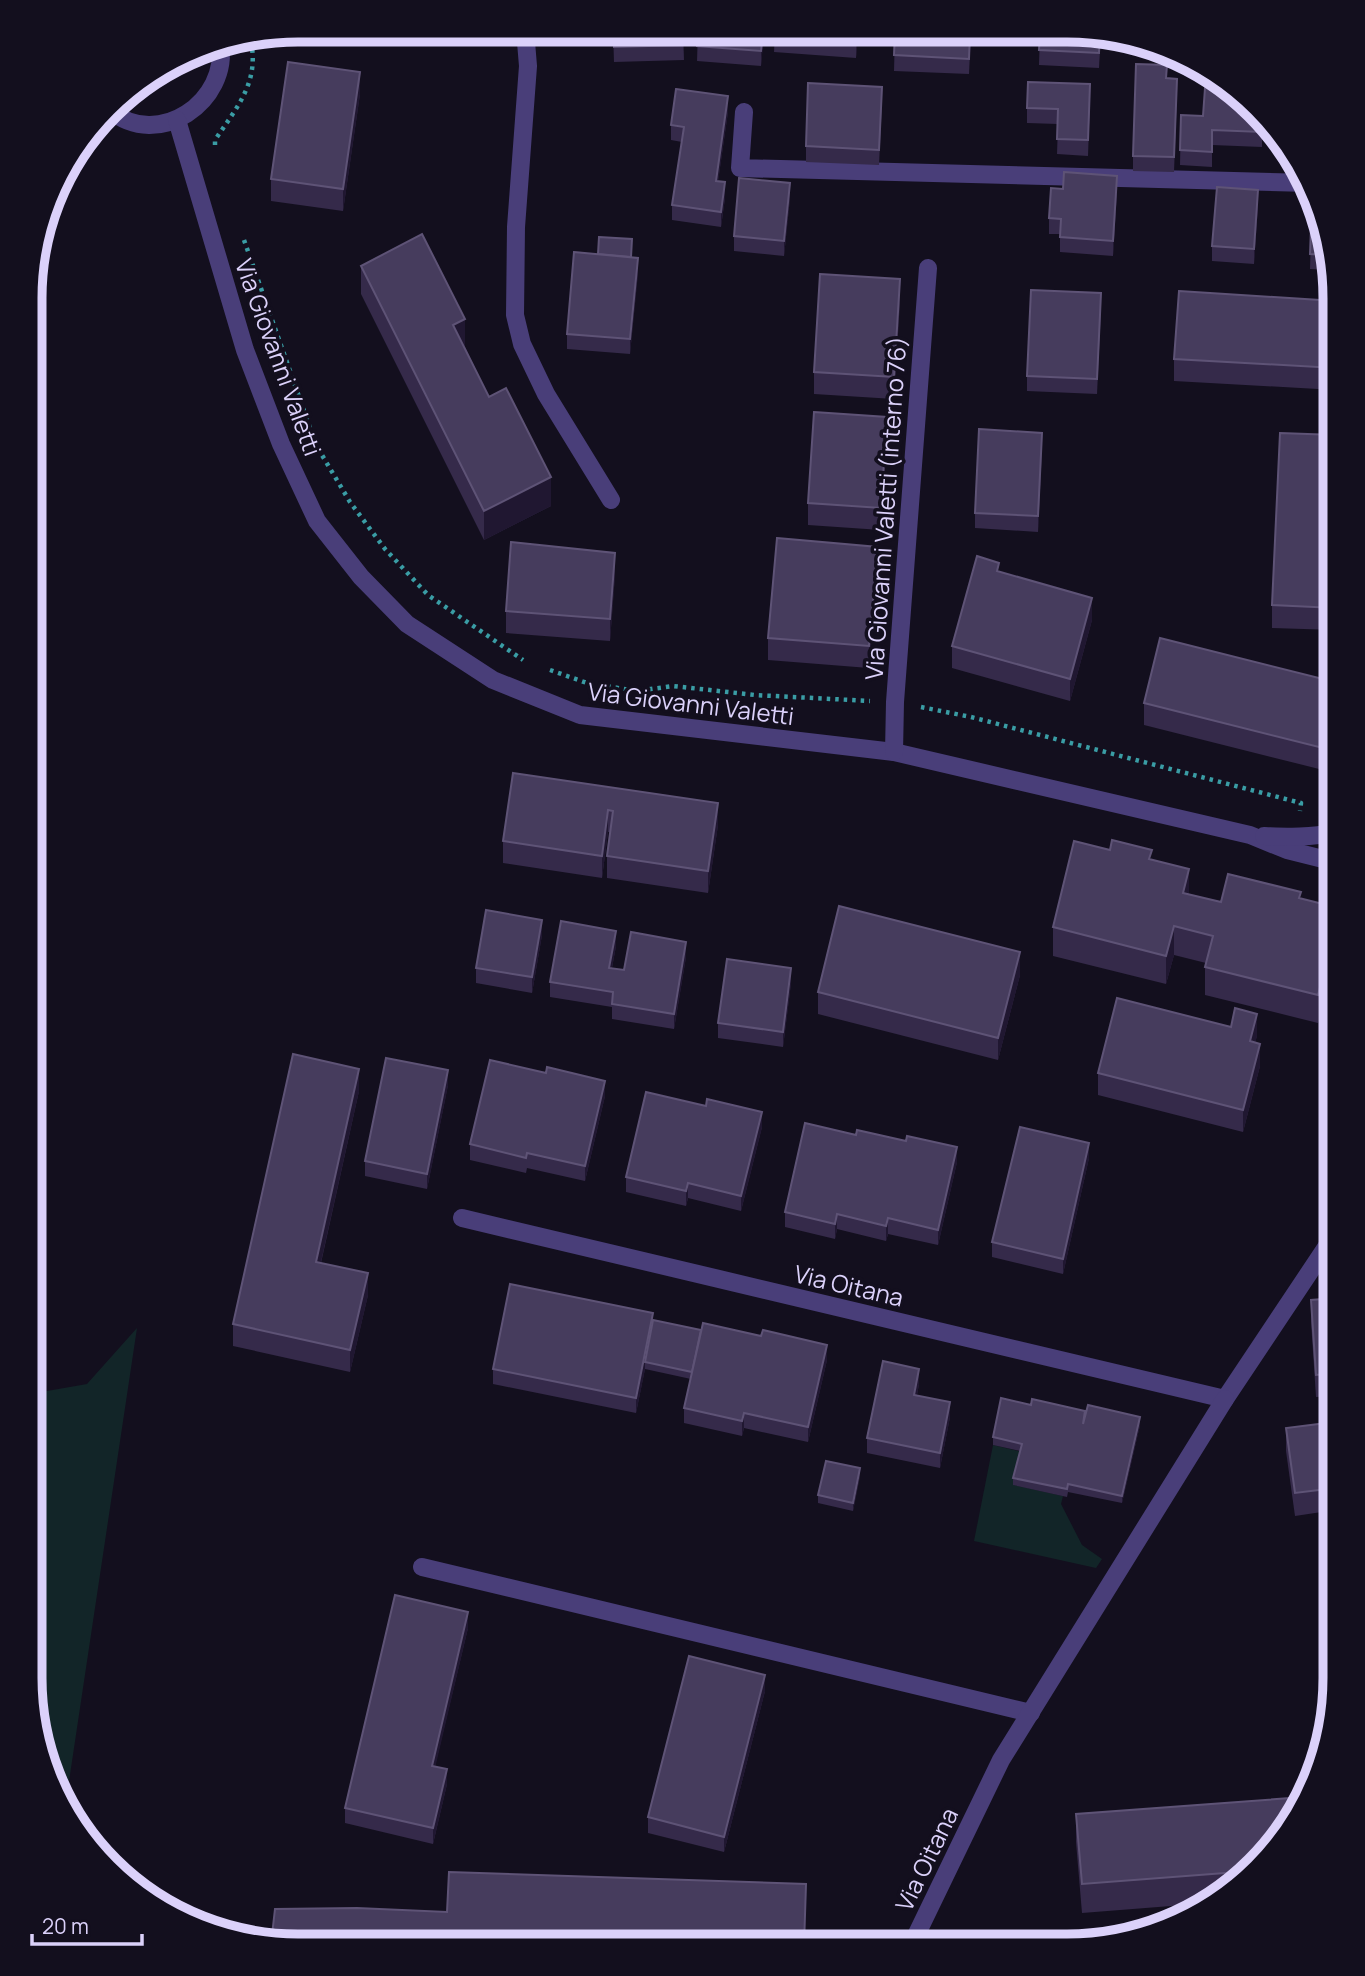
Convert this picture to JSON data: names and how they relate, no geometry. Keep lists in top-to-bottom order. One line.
{"streets":{"street":["Via Giovanni Valetti","Via Giovanni Valetti (interno 76)","Via Oitana"]},"crossings":[["Via Giovanni Valetti","Via Giovanni Valetti (interno 76)"]],"scale_bar":"20 m"}
